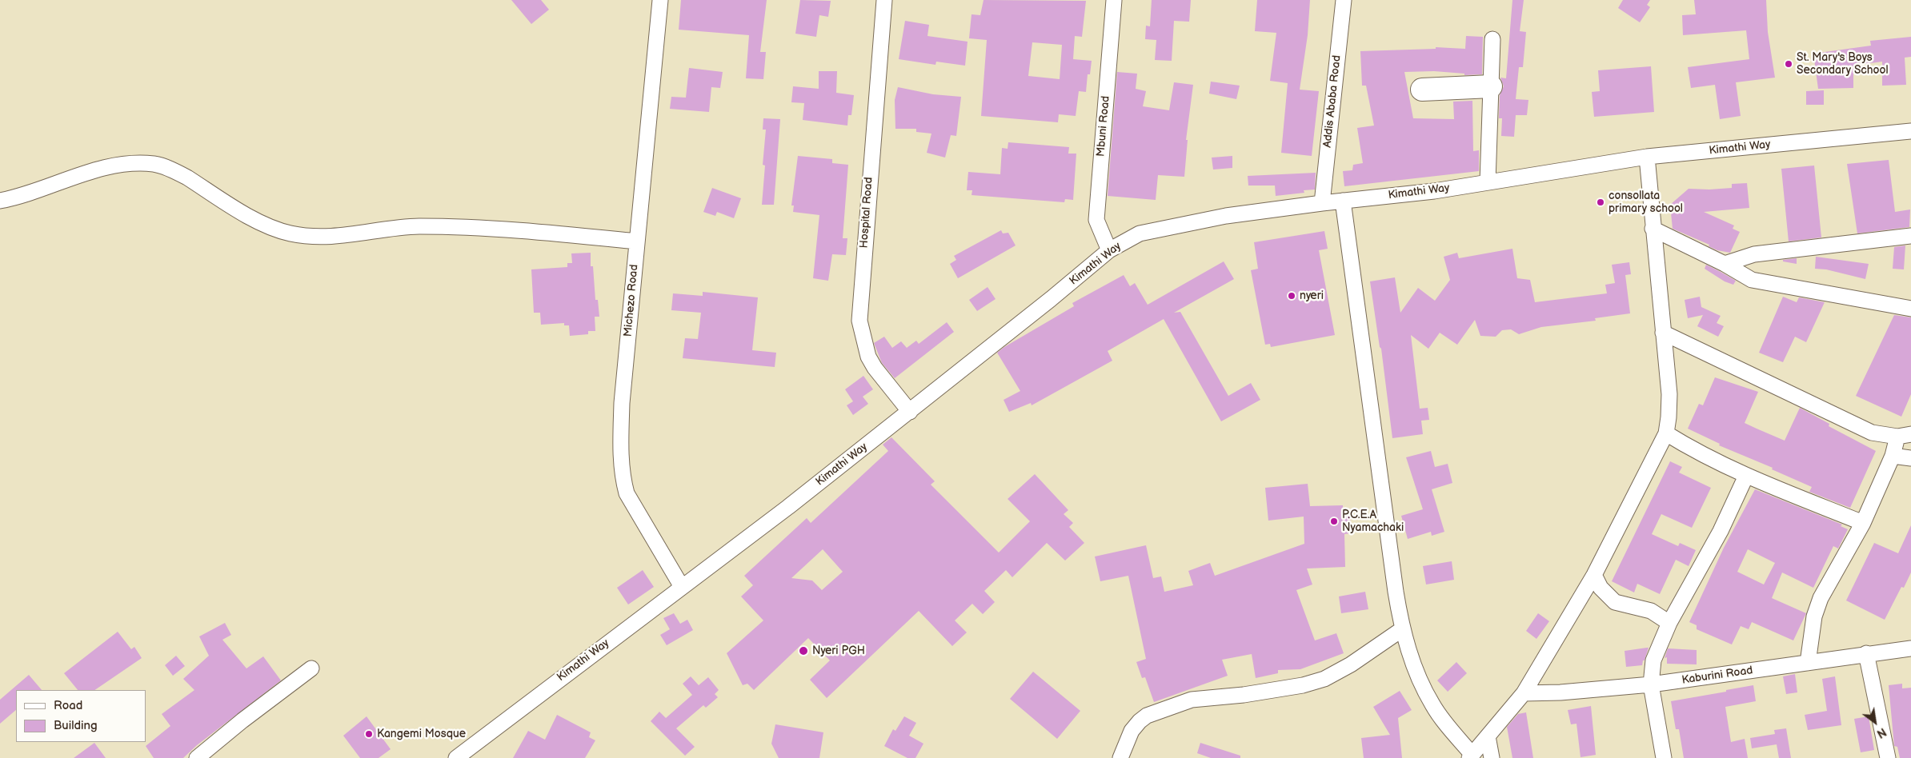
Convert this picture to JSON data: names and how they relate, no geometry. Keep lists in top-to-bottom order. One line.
{"streets":{"street":["Addis Ababa Road","Mbuni Road","Kimathi Way","Hospital Road","Michezo Road","Kaburini Road"]},"crossings":[["Addis Ababa Road","Kimathi Way"],["Mbuni Road","Kimathi Way"],["Kimathi Way","Hospital Road"],["Kimathi Way","Michezo Road"]],"places":["St. Mary's Boys Secondary School","consollata primary school","nyeri","P.C.E.A Nyamachaki","Nyeri PGH","Kangemi Mosque"],"legend":["Road","Building"],"north":"bottom right"}
